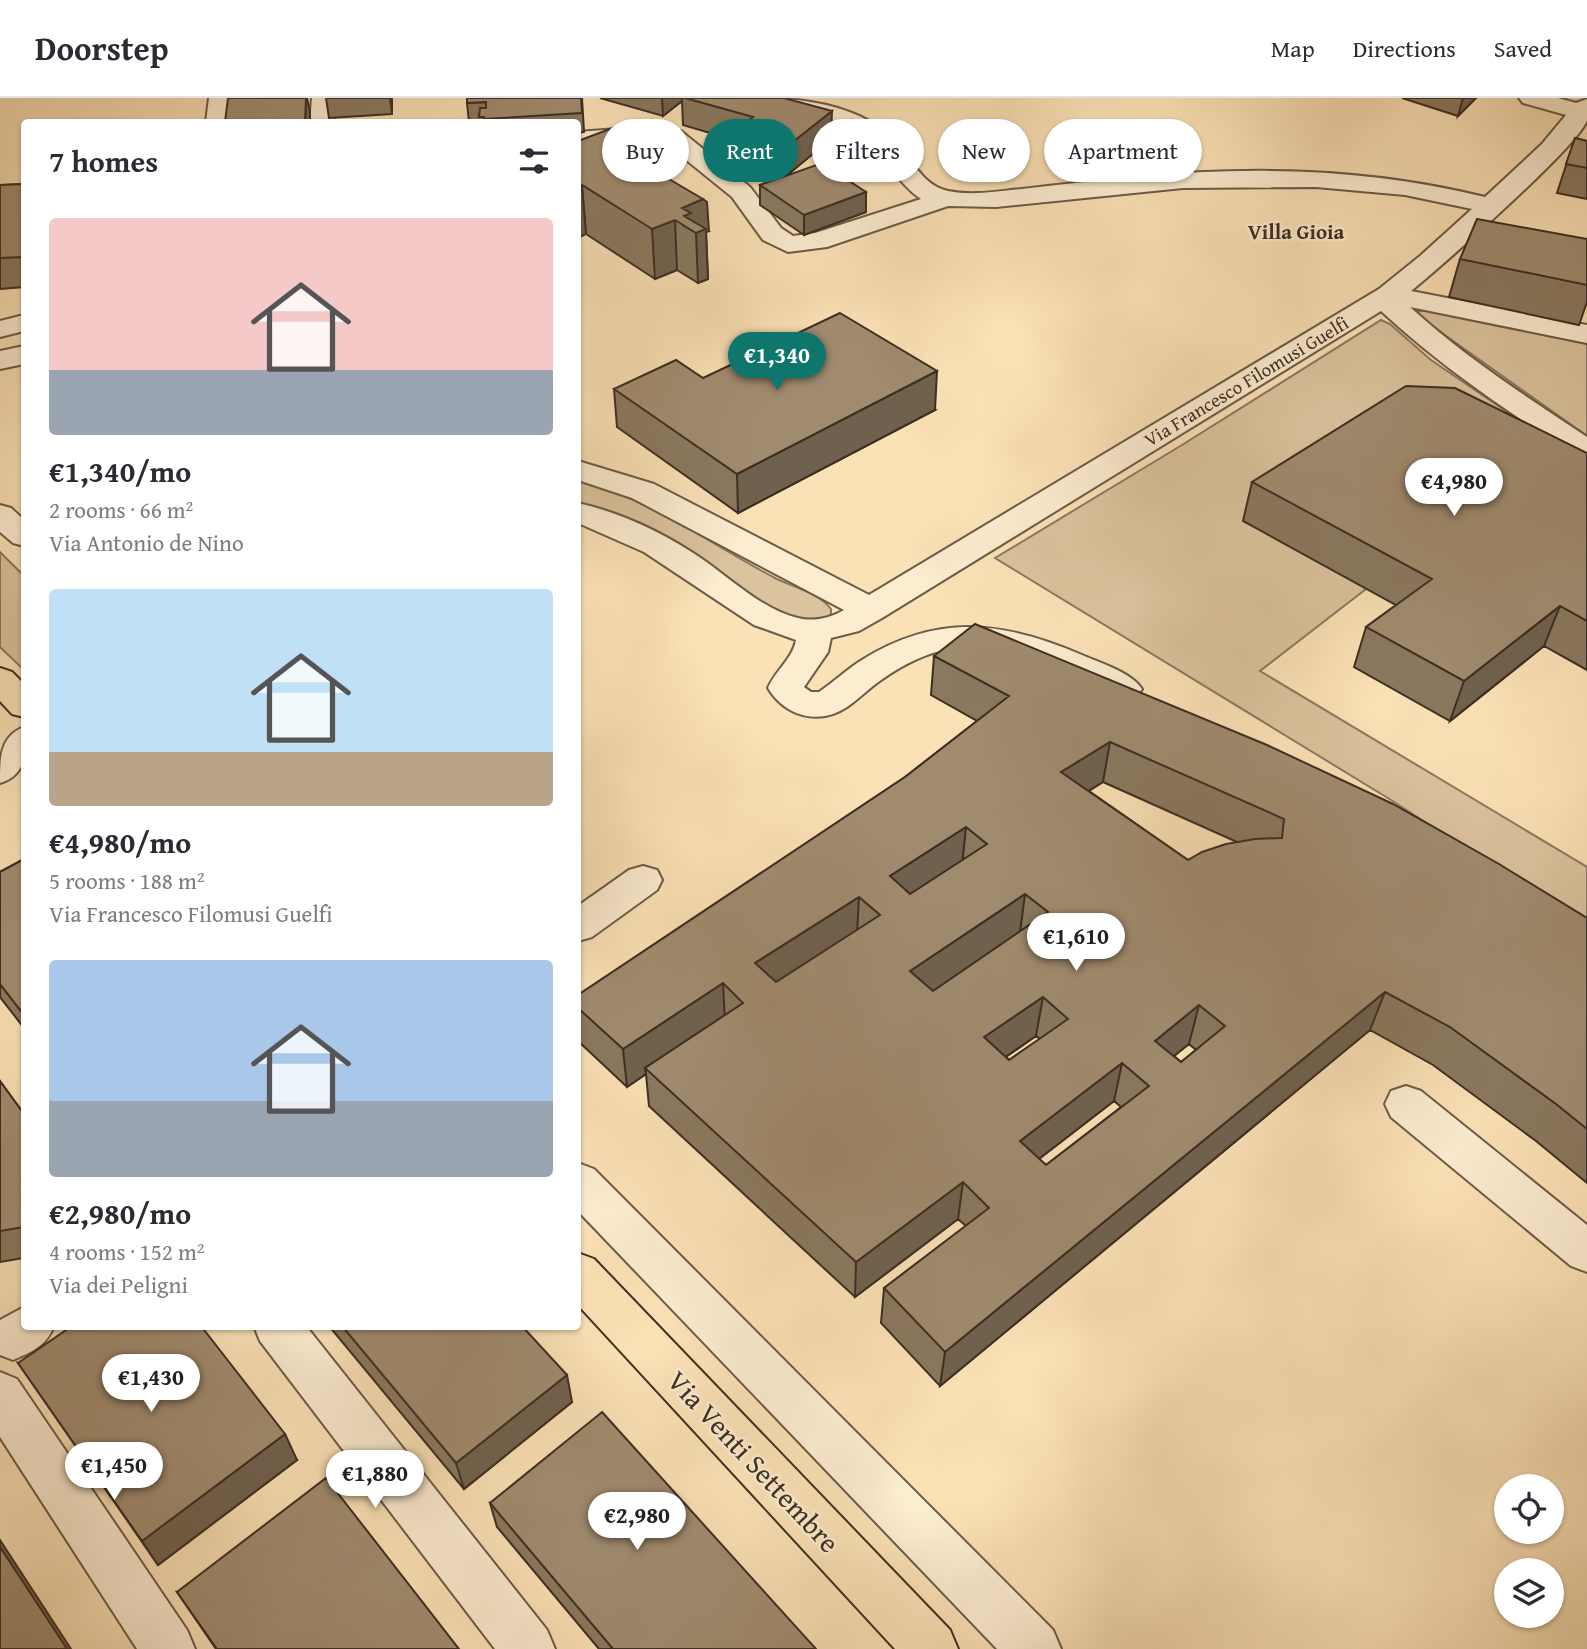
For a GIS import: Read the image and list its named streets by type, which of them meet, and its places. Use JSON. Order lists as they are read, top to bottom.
{
  "streets": {
    "main road": ["Via Venti Settembre"],
    "street": ["Via Francesco Filomusi Guelfi"]
  },
  "districts": ["Villa Gioia"],
  "page": {
    "header": "Doorstep",
    "nav": ["Map", "Directions", "Saved"],
    "chip": [
      "Buy",
      "Rent",
      "Filters",
      "New",
      "Apartment"
    ],
    "heading": "7 homes",
    "list": [
      {
        "name": "€1,340/mo",
        "note": "2 rooms · 66 m² · Via Antonio de Nino"
      },
      {
        "name": "€4,980/mo",
        "note": "5 rooms · 188 m² · Via Francesco Filomusi Guelfi"
      },
      {
        "name": "€2,980/mo",
        "note": "4 rooms · 152 m² · Via dei Peligni"
      }
    ],
    "price": [
      "€1,340",
      "€4,980",
      "€1,610",
      "€1,430",
      "€1,450",
      "€1,880",
      "€2,980"
    ]
  }
}
